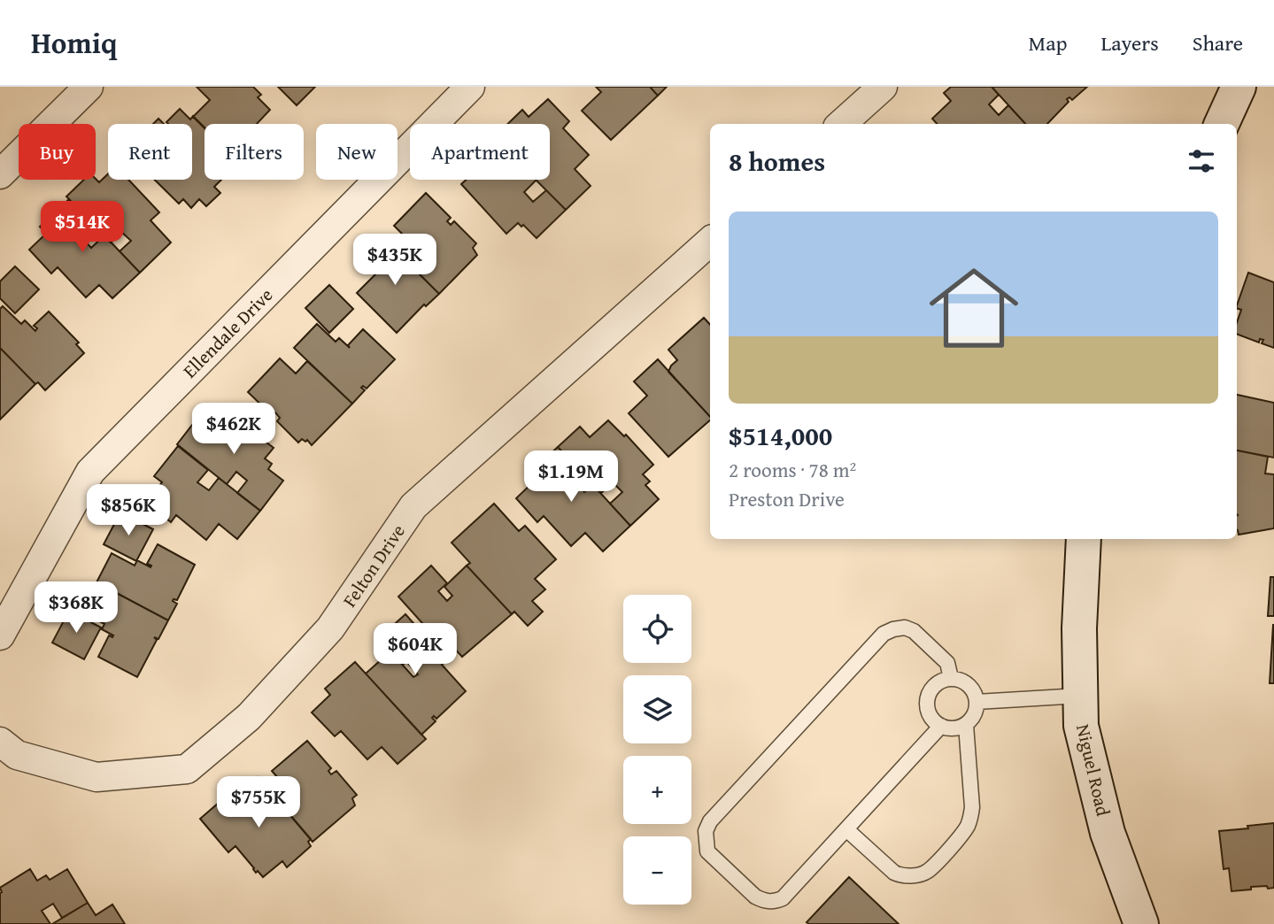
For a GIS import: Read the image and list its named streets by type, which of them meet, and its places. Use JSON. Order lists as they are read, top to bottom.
{
  "streets": {
    "main road": ["Niguel Road"],
    "street": ["Ellendale Drive", "Felton Drive"]
  },
  "page": {
    "header": "Homiq",
    "nav": ["Map", "Layers", "Share"],
    "chip": [
      "Buy",
      "Rent",
      "Filters",
      "New",
      "Apartment"
    ],
    "heading": "8 homes",
    "list": [
      {
        "name": "$514,000",
        "note": "2 rooms · 78 m² · Preston Drive"
      }
    ],
    "price": [
      "$514K",
      "$435K",
      "$462K",
      "$1.19M",
      "$856K",
      "$368K",
      "$604K",
      "$755K"
    ],
    "map_buttons": ["+", "−"]
  }
}
